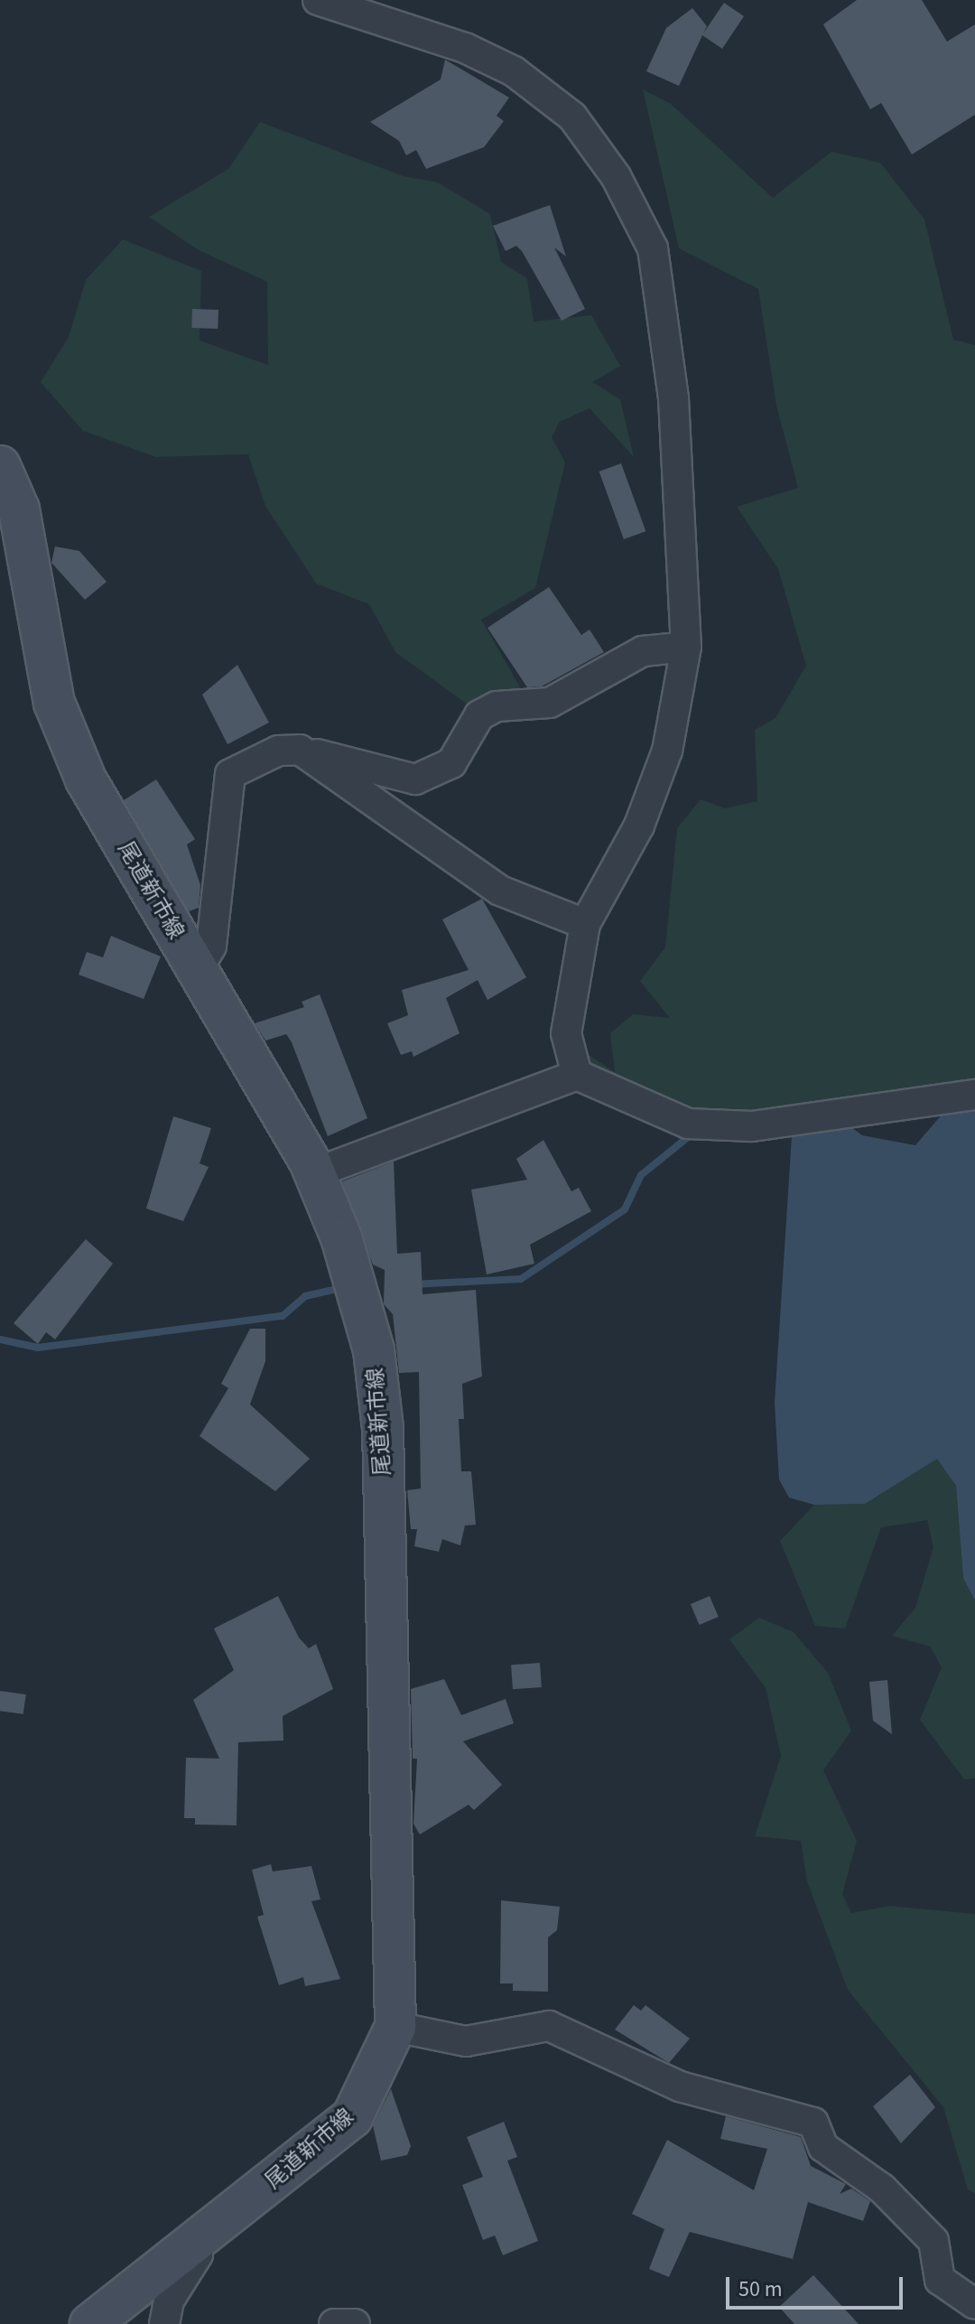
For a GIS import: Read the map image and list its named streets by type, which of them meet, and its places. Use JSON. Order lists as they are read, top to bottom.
{
  "streets": {
    "main road": ["尾道新市線"]
  },
  "scale_bar": "50 m"
}
